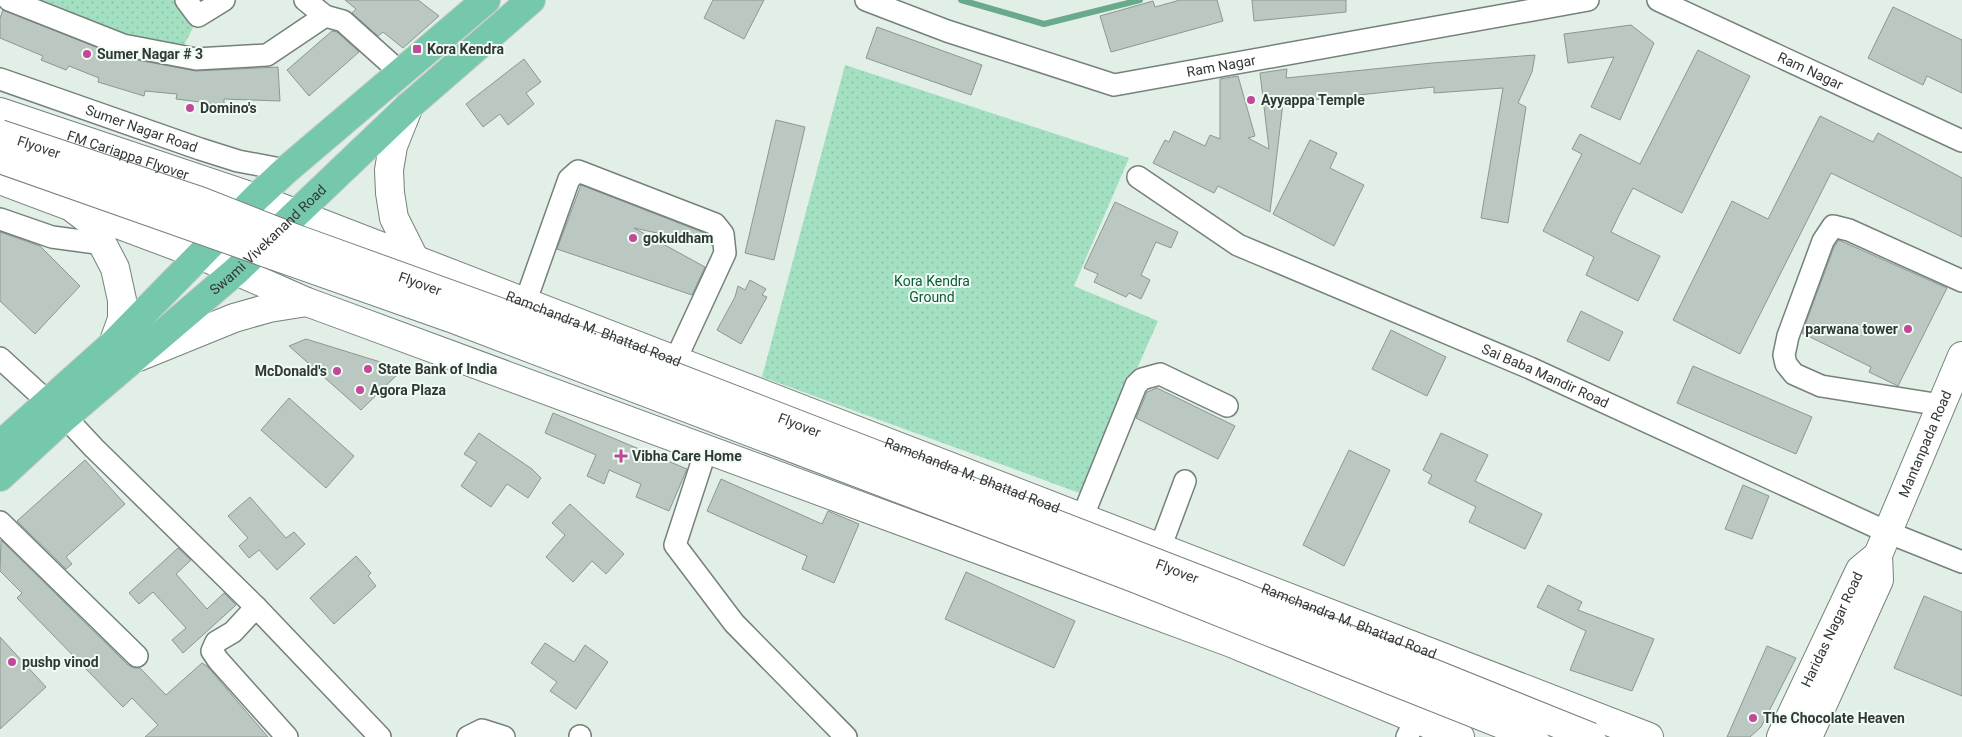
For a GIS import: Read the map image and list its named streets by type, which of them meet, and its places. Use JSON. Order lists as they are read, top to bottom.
{
  "streets": {
    "main road": [
      "Flyover",
      "FM Cariappa Flyover",
      "Swami Vivekanand Road",
      "Ramchandra M. Bhattad Road",
      "Mantanpada Road",
      "Haridas Nagar Road"
    ],
    "street": ["Ram Nagar", "Sumer Nagar Road", "Sai Baba Mandir Road"]
  },
  "crossings": [
    ["Sumer Nagar Road", "Swami Vivekanand Road"],
    ["FM Cariappa Flyover", "Swami Vivekanand Road"],
    ["FM Cariappa Flyover", "Ramchandra M. Bhattad Road"],
    ["Swami Vivekanand Road", "Ramchandra M. Bhattad Road"],
    ["Sai Baba Mandir Road", "Mantanpada Road"],
    ["Sai Baba Mandir Road", "Haridas Nagar Road"],
    ["Mantanpada Road", "Haridas Nagar Road"]
  ],
  "parks": ["Kora Kendra Ground"],
  "places": {
    "transit": ["Kora Kendra"],
    "other": [
      "Sumer Nagar # 3",
      "Ayyappa Temple",
      "Domino's",
      "gokuldham",
      "parwana tower",
      "State Bank of India",
      "McDonald's",
      "Agora Plaza",
      "pushp vinod",
      "The Chocolate Heaven"
    ],
    "health": ["Vibha Care Home"]
  }
}
